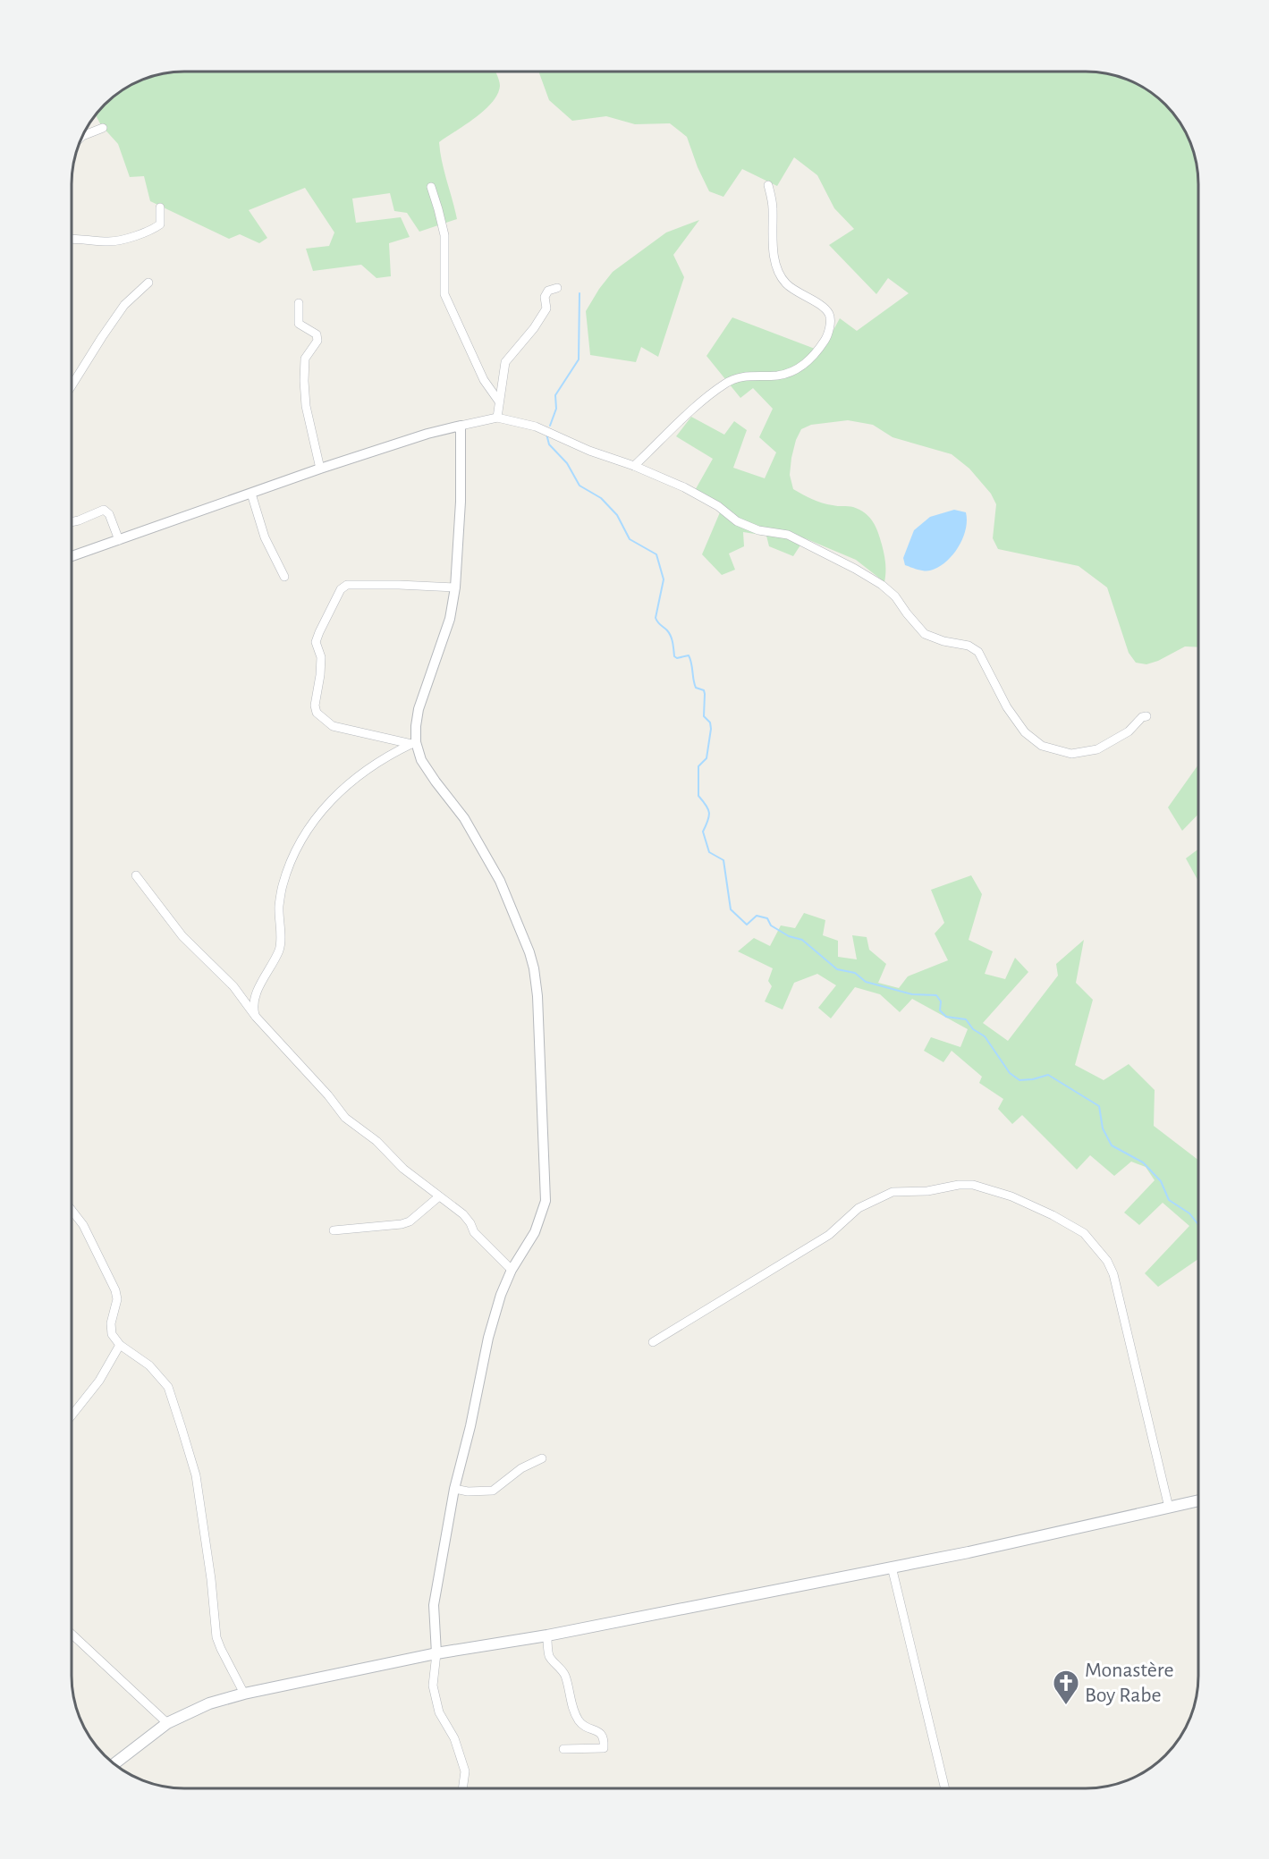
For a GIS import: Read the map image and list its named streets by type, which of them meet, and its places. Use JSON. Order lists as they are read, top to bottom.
{
  "places": {
    "church": ["Monastère Boy Rabe"]
  }
}
